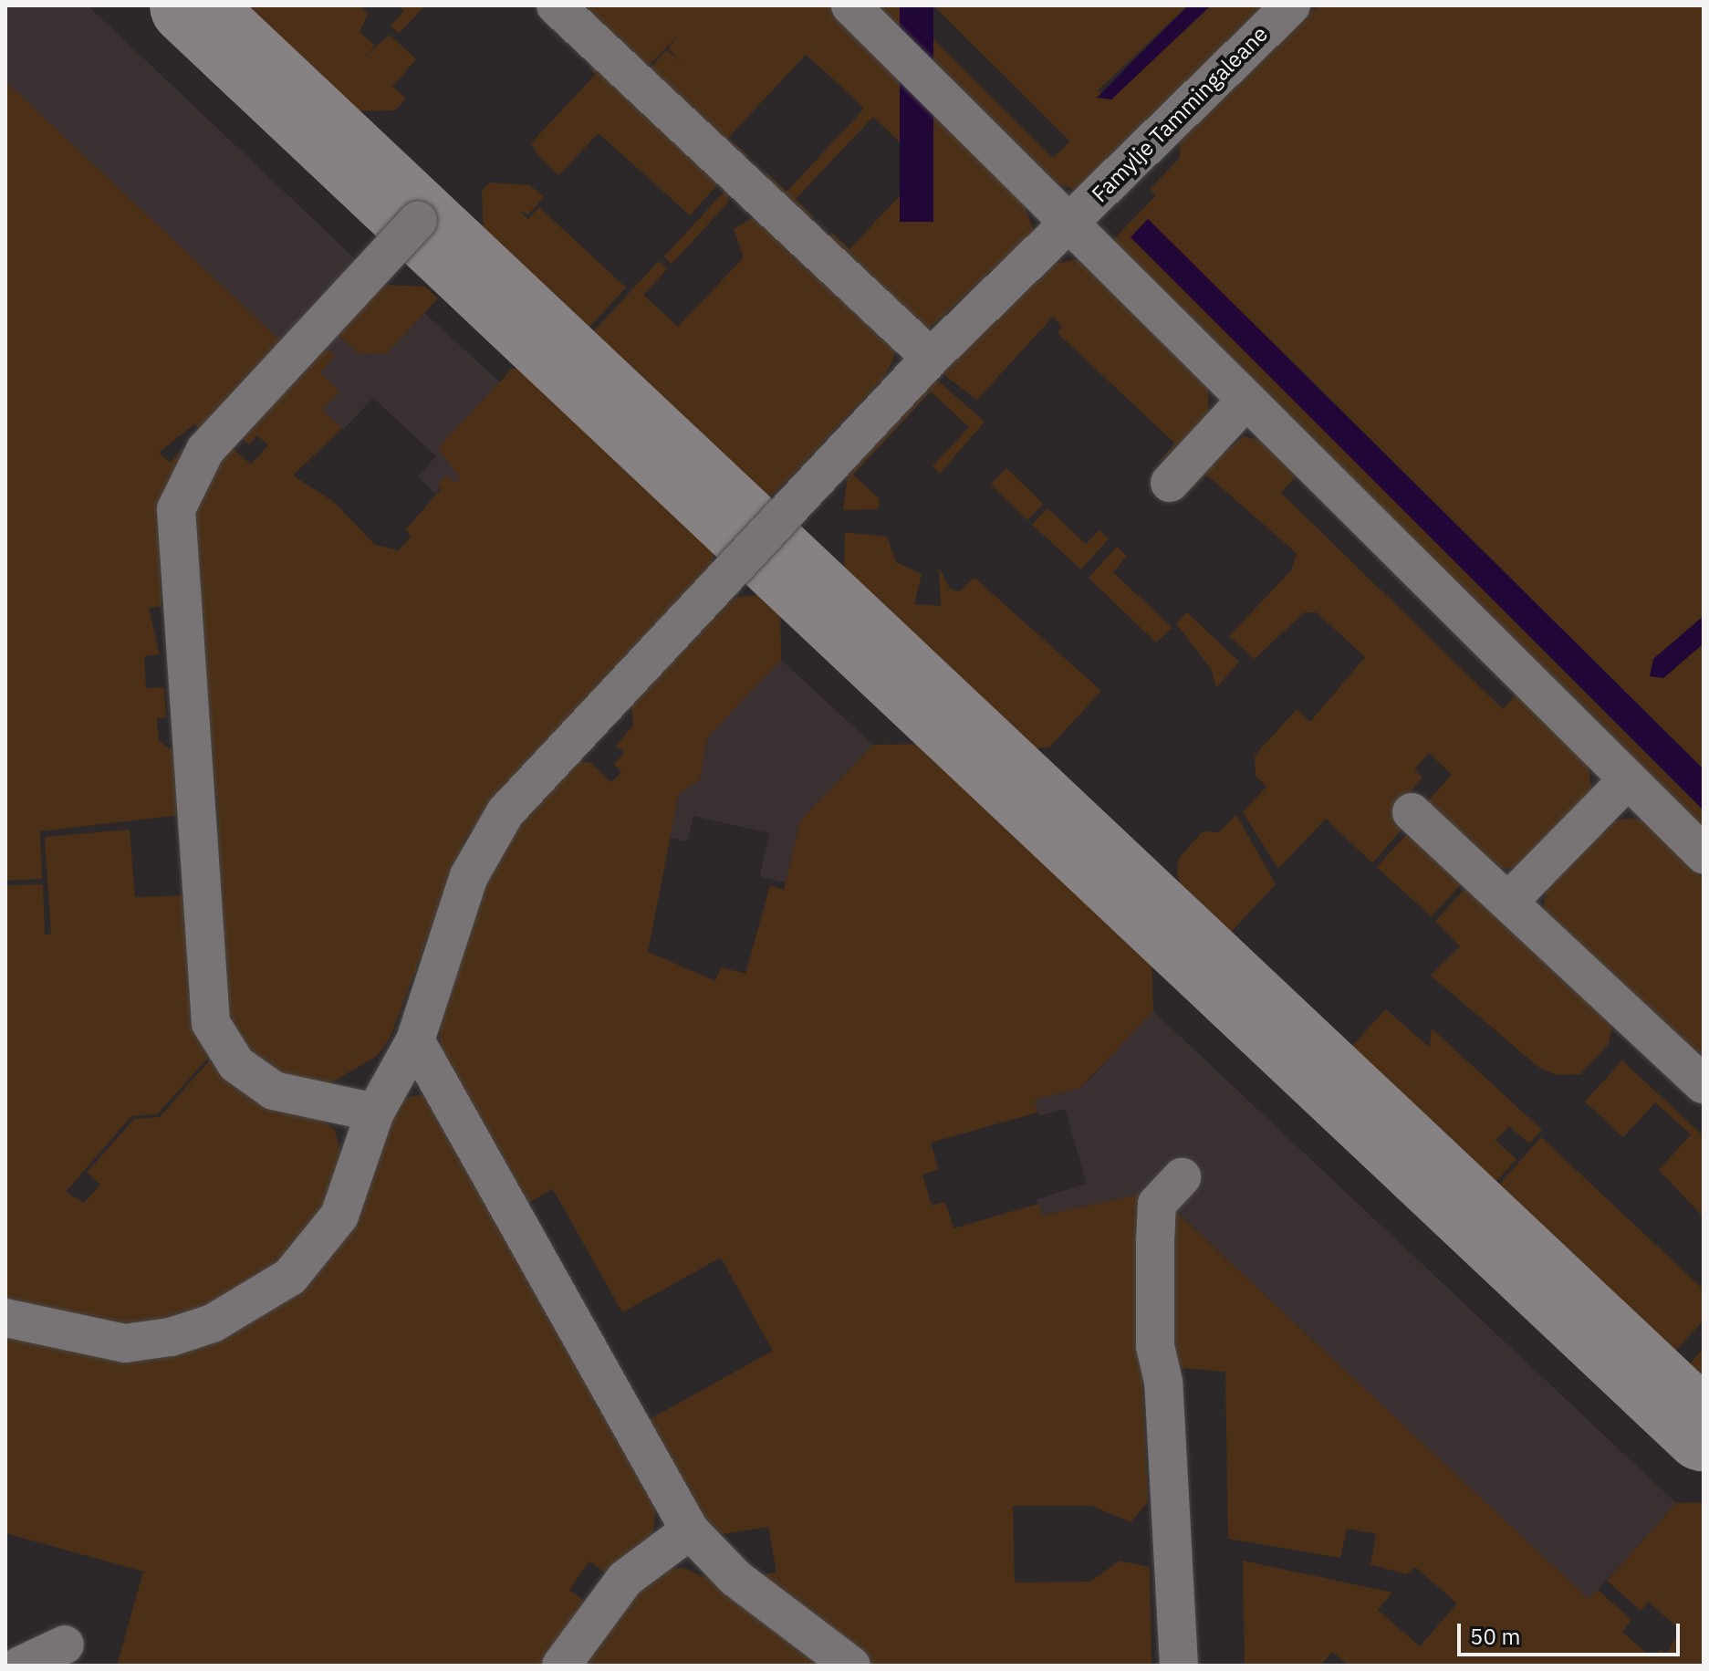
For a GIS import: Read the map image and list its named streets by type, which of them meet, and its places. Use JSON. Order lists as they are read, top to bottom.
{
  "streets": {
    "street": ["Famylje Tammingaleane"]
  },
  "scale_bar": "50 m"
}
